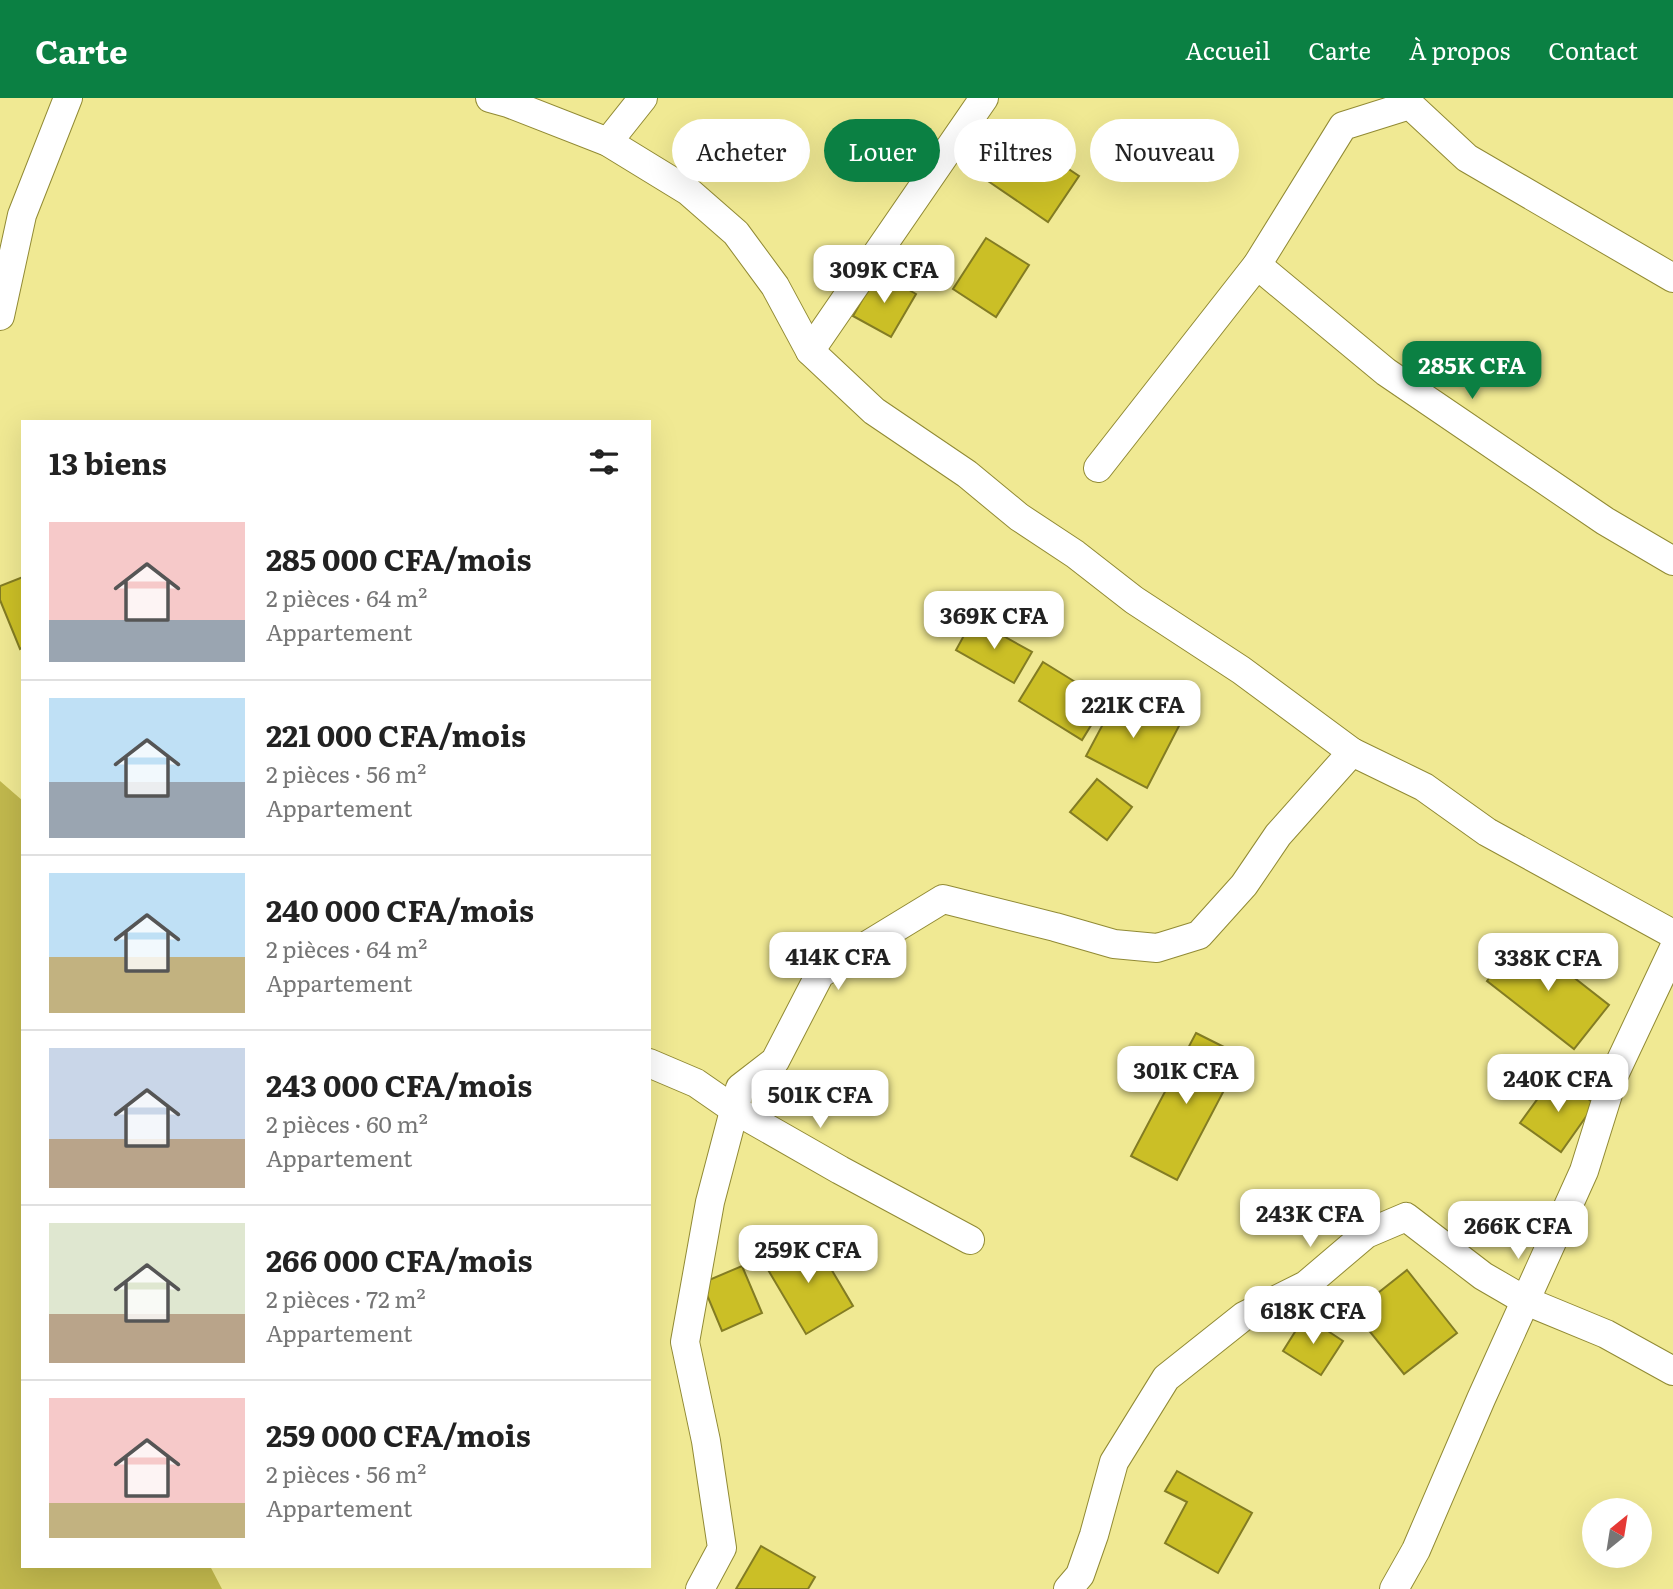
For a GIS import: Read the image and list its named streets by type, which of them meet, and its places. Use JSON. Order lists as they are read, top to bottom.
{
  "north": "top right",
  "page": {
    "header": "Carte",
    "nav": [
      "Accueil",
      "Carte",
      "À propos",
      "Contact"
    ],
    "chip": [
      "Acheter",
      "Louer",
      "Filtres",
      "Nouveau"
    ],
    "price": [
      "309K CFA",
      "285K CFA",
      "369K CFA",
      "221K CFA",
      "414K CFA",
      "338K CFA",
      "301K CFA",
      "240K CFA",
      "501K CFA",
      "243K CFA",
      "266K CFA",
      "259K CFA",
      "618K CFA"
    ],
    "heading": "13 biens",
    "list": [
      {
        "name": "285 000 CFA/mois",
        "note": "2 pièces · 64 m² · Appartement"
      },
      {
        "name": "221 000 CFA/mois",
        "note": "2 pièces · 56 m² · Appartement"
      },
      {
        "name": "240 000 CFA/mois",
        "note": "2 pièces · 64 m² · Appartement"
      },
      {
        "name": "243 000 CFA/mois",
        "note": "2 pièces · 60 m² · Appartement"
      },
      {
        "name": "266 000 CFA/mois",
        "note": "2 pièces · 72 m² · Appartement"
      },
      {
        "name": "259 000 CFA/mois",
        "note": "2 pièces · 56 m² · Appartement"
      }
    ]
  }
}
